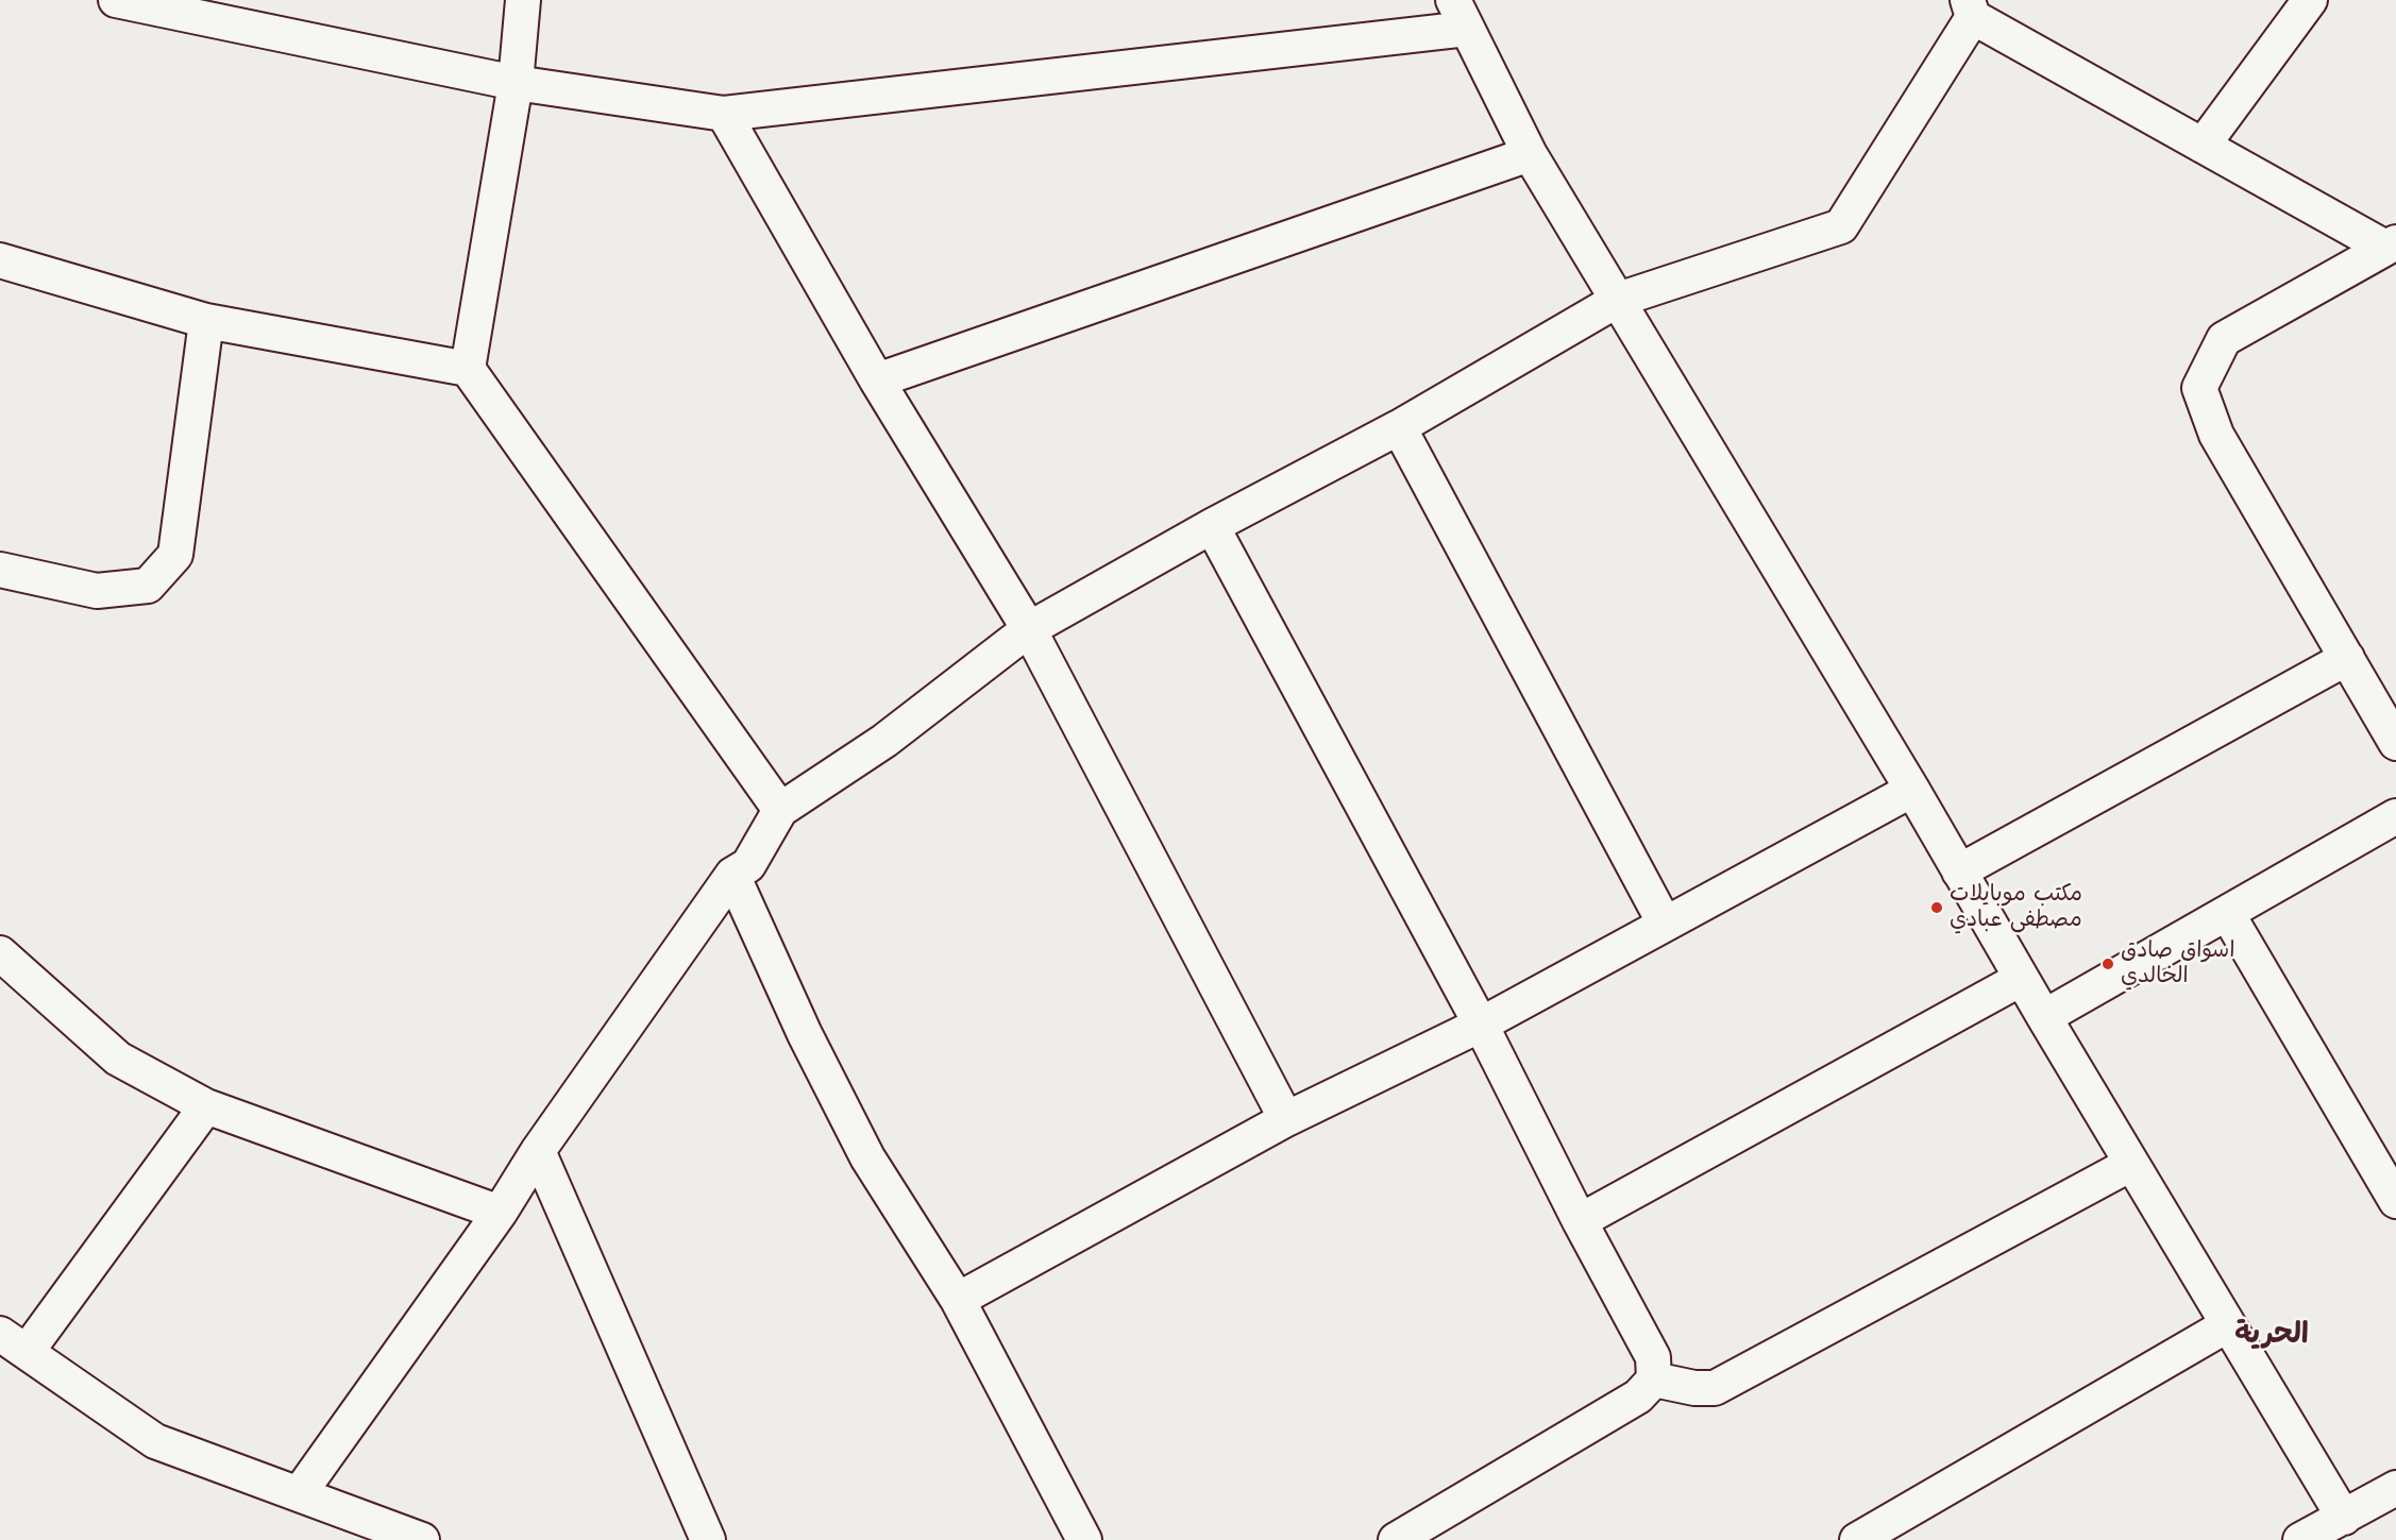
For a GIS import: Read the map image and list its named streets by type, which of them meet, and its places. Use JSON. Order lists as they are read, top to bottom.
{
  "districts": ["الحرية"],
  "places": ["مكتب موبايلات مصطفى عبادي", "اسواق صادق الخالدي"]
}
